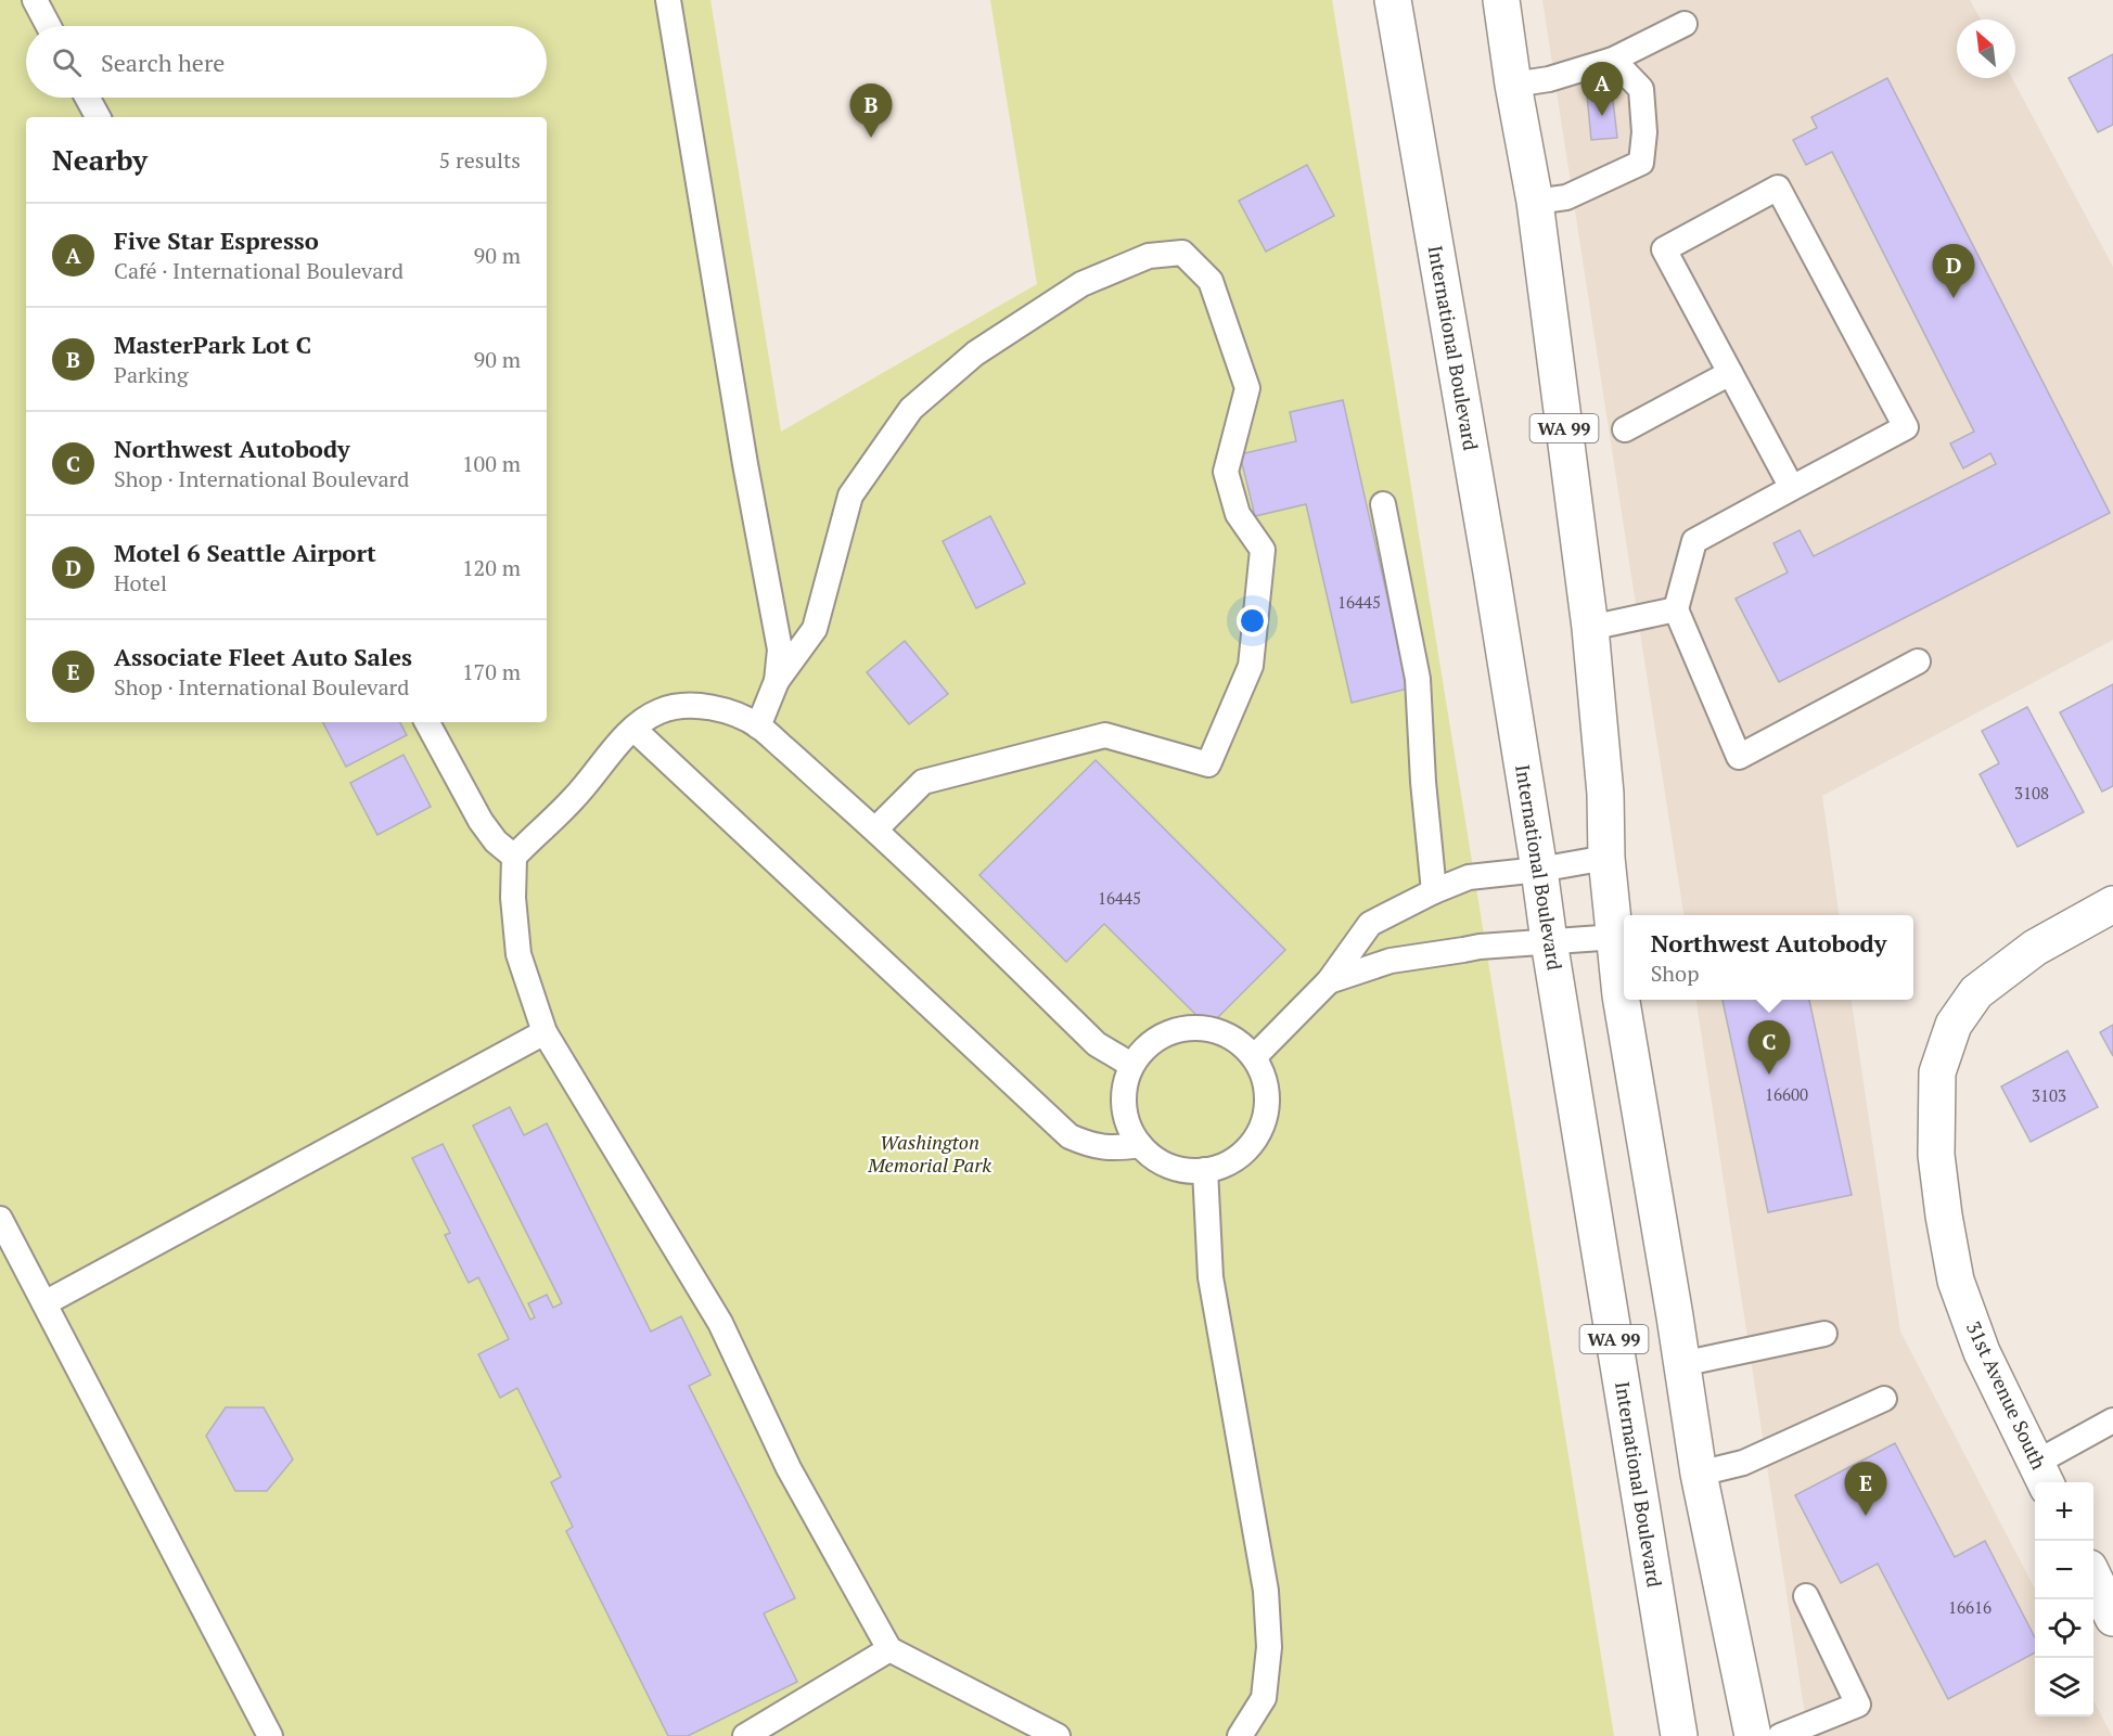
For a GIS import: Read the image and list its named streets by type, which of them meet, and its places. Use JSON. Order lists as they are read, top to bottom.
{
  "streets": {
    "main road": ["International Boulevard", "WA 99", "31st Avenue South"]
  },
  "parks": ["Washington Memorial Park"],
  "house_numbers": [
    "16445",
    "3108",
    "16445",
    "16600",
    "3103",
    "16616"
  ],
  "north": "top left",
  "page": {
    "search": "Search here",
    "pins": [
      "A",
      "B",
      "D",
      "C",
      "E"
    ],
    "heading": ["Nearby", "5 results"],
    "list": [
      {
        "mark": "A",
        "name": "Five Star Espresso",
        "note": "Café · International Boulevard",
        "value": "90 m"
      },
      {
        "mark": "B",
        "name": "MasterPark Lot C",
        "note": "Parking",
        "value": "90 m"
      },
      {
        "mark": "C",
        "name": "Northwest Autobody",
        "note": "Shop · International Boulevard",
        "value": "100 m"
      },
      {
        "mark": "D",
        "name": "Motel 6 Seattle Airport",
        "note": "Hotel",
        "value": "120 m"
      },
      {
        "mark": "E",
        "name": "Associate Fleet Auto Sales",
        "note": "Shop · International Boulevard",
        "value": "170 m"
      }
    ],
    "popup": ["Northwest Autobody", "Shop"],
    "map_buttons": ["+", "−"]
  }
}
